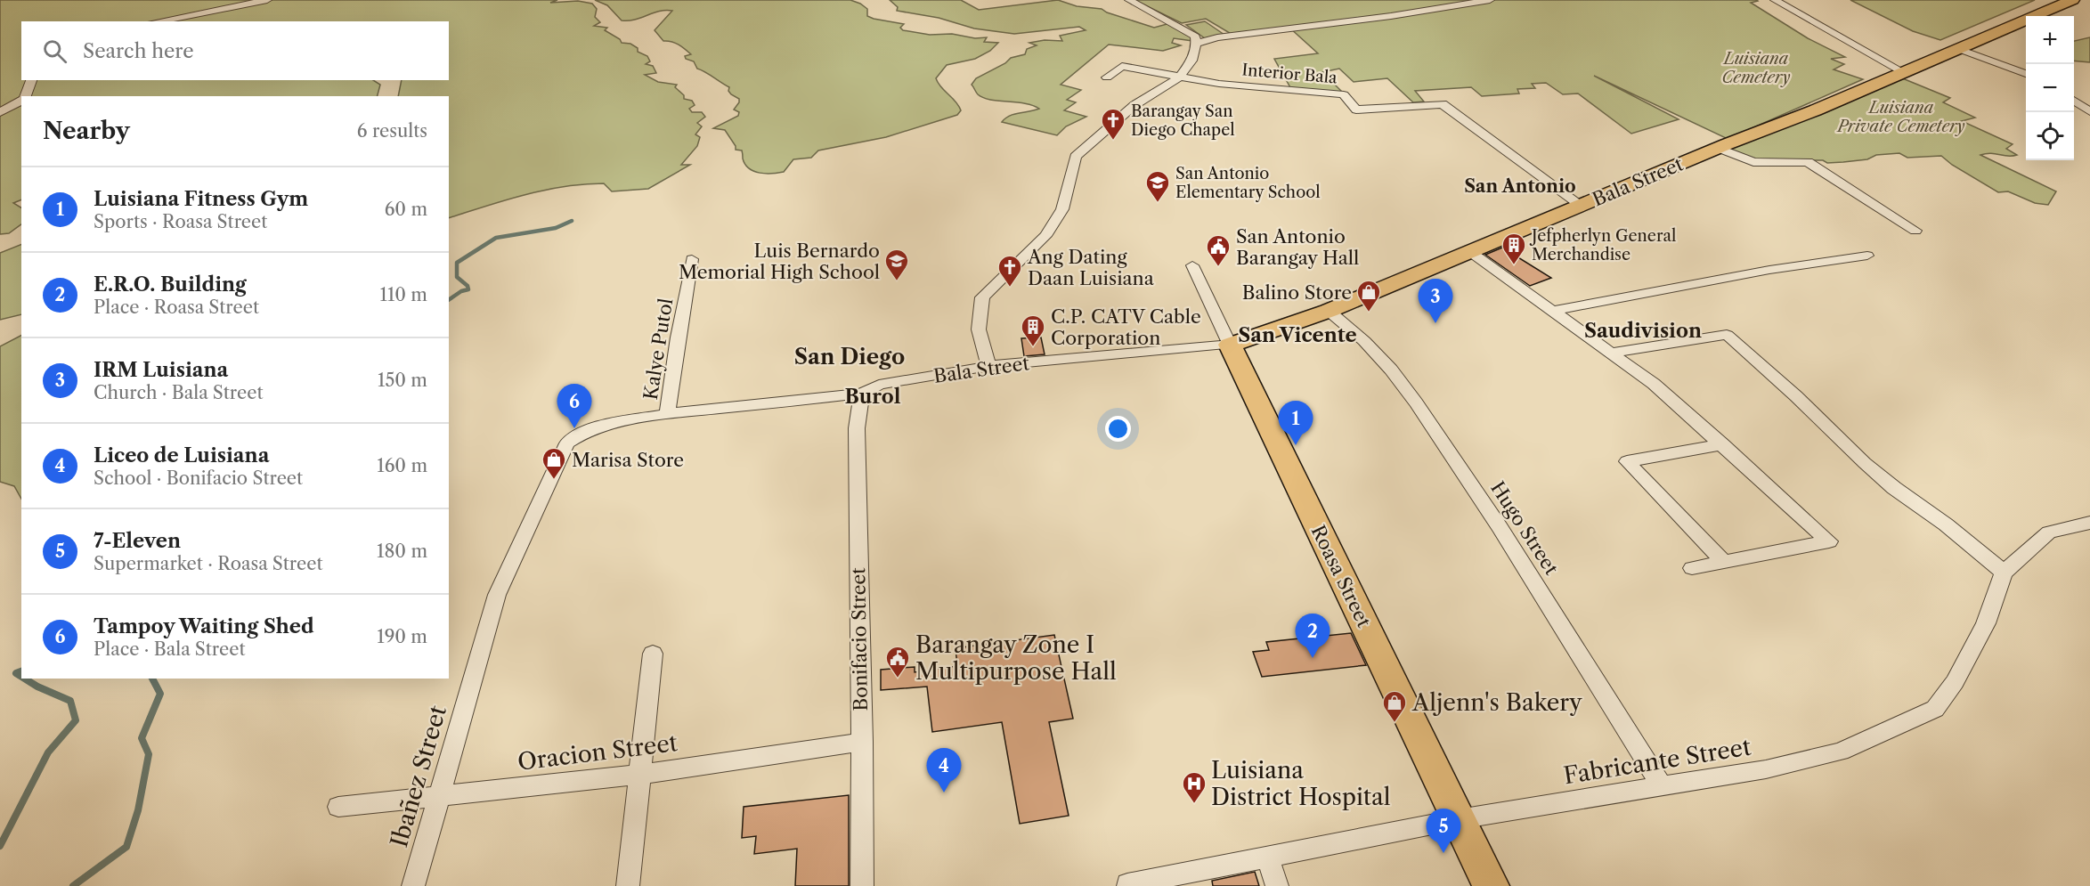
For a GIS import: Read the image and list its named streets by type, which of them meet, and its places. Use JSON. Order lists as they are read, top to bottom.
{
  "streets": {
    "main road": ["Bala Street", "Roasa Street"],
    "street": [
      "Interior Bala",
      "Kalye Putol",
      "Hugo Street",
      "Bonifacio Street",
      "Oracion Street",
      "Fabricante Street",
      "Ibañez Street"
    ]
  },
  "crossings": [
    ["Interior Bala", "Bala Street"],
    ["Bala Street", "Kalye Putol"],
    ["Bala Street", "Hugo Street"],
    ["Bala Street", "Roasa Street"],
    ["Bala Street", "Bonifacio Street"],
    ["Bala Street", "Ibañez Street"],
    ["Hugo Street", "Fabricante Street"],
    ["Roasa Street", "Fabricante Street"],
    ["Bonifacio Street", "Oracion Street"],
    ["Oracion Street", "Ibañez Street"]
  ],
  "districts": [
    "San Antonio",
    "Saudivision",
    "San Vicente",
    "San Diego",
    "Burol"
  ],
  "parks": ["Luisiana Cemetery", "Luisiana Private Cemetery"],
  "places": {
    "church": ["Barangay San Diego Chapel", "Ang Dating Daan Luisiana"],
    "school or university": ["San Antonio Elementary School", "Luis Bernardo Memorial High School"],
    "building": ["Jefpherlyn General Merchandise", "C.P. CATV Cable Corporation"],
    "public building": ["San Antonio Barangay Hall", "Barangay Zone I Multipurpose Hall"],
    "shop": ["Balino Store", "Marisa Store", "Aljenn's Bakery"],
    "hospital": ["Luisiana District Hospital"]
  },
  "page": {
    "map_buttons": ["+", "−"],
    "search": "Search here",
    "heading": ["Nearby", "6 results"],
    "list": [
      {
        "mark": "1",
        "name": "Luisiana Fitness Gym",
        "note": "Sports · Roasa Street",
        "value": "60 m"
      },
      {
        "mark": "2",
        "name": "E.R.O. Building",
        "note": "Place · Roasa Street",
        "value": "110 m"
      },
      {
        "mark": "3",
        "name": "IRM Luisiana",
        "note": "Church · Bala Street",
        "value": "150 m"
      },
      {
        "mark": "4",
        "name": "Liceo de Luisiana",
        "note": "School · Bonifacio Street",
        "value": "160 m"
      },
      {
        "mark": "5",
        "name": "7-Eleven",
        "note": "Supermarket · Roasa Street",
        "value": "180 m"
      },
      {
        "mark": "6",
        "name": "Tampoy Waiting Shed",
        "note": "Place · Bala Street",
        "value": "190 m"
      }
    ],
    "pins": [
      "3",
      "6",
      "1",
      "2",
      "4",
      "5"
    ]
  }
}
